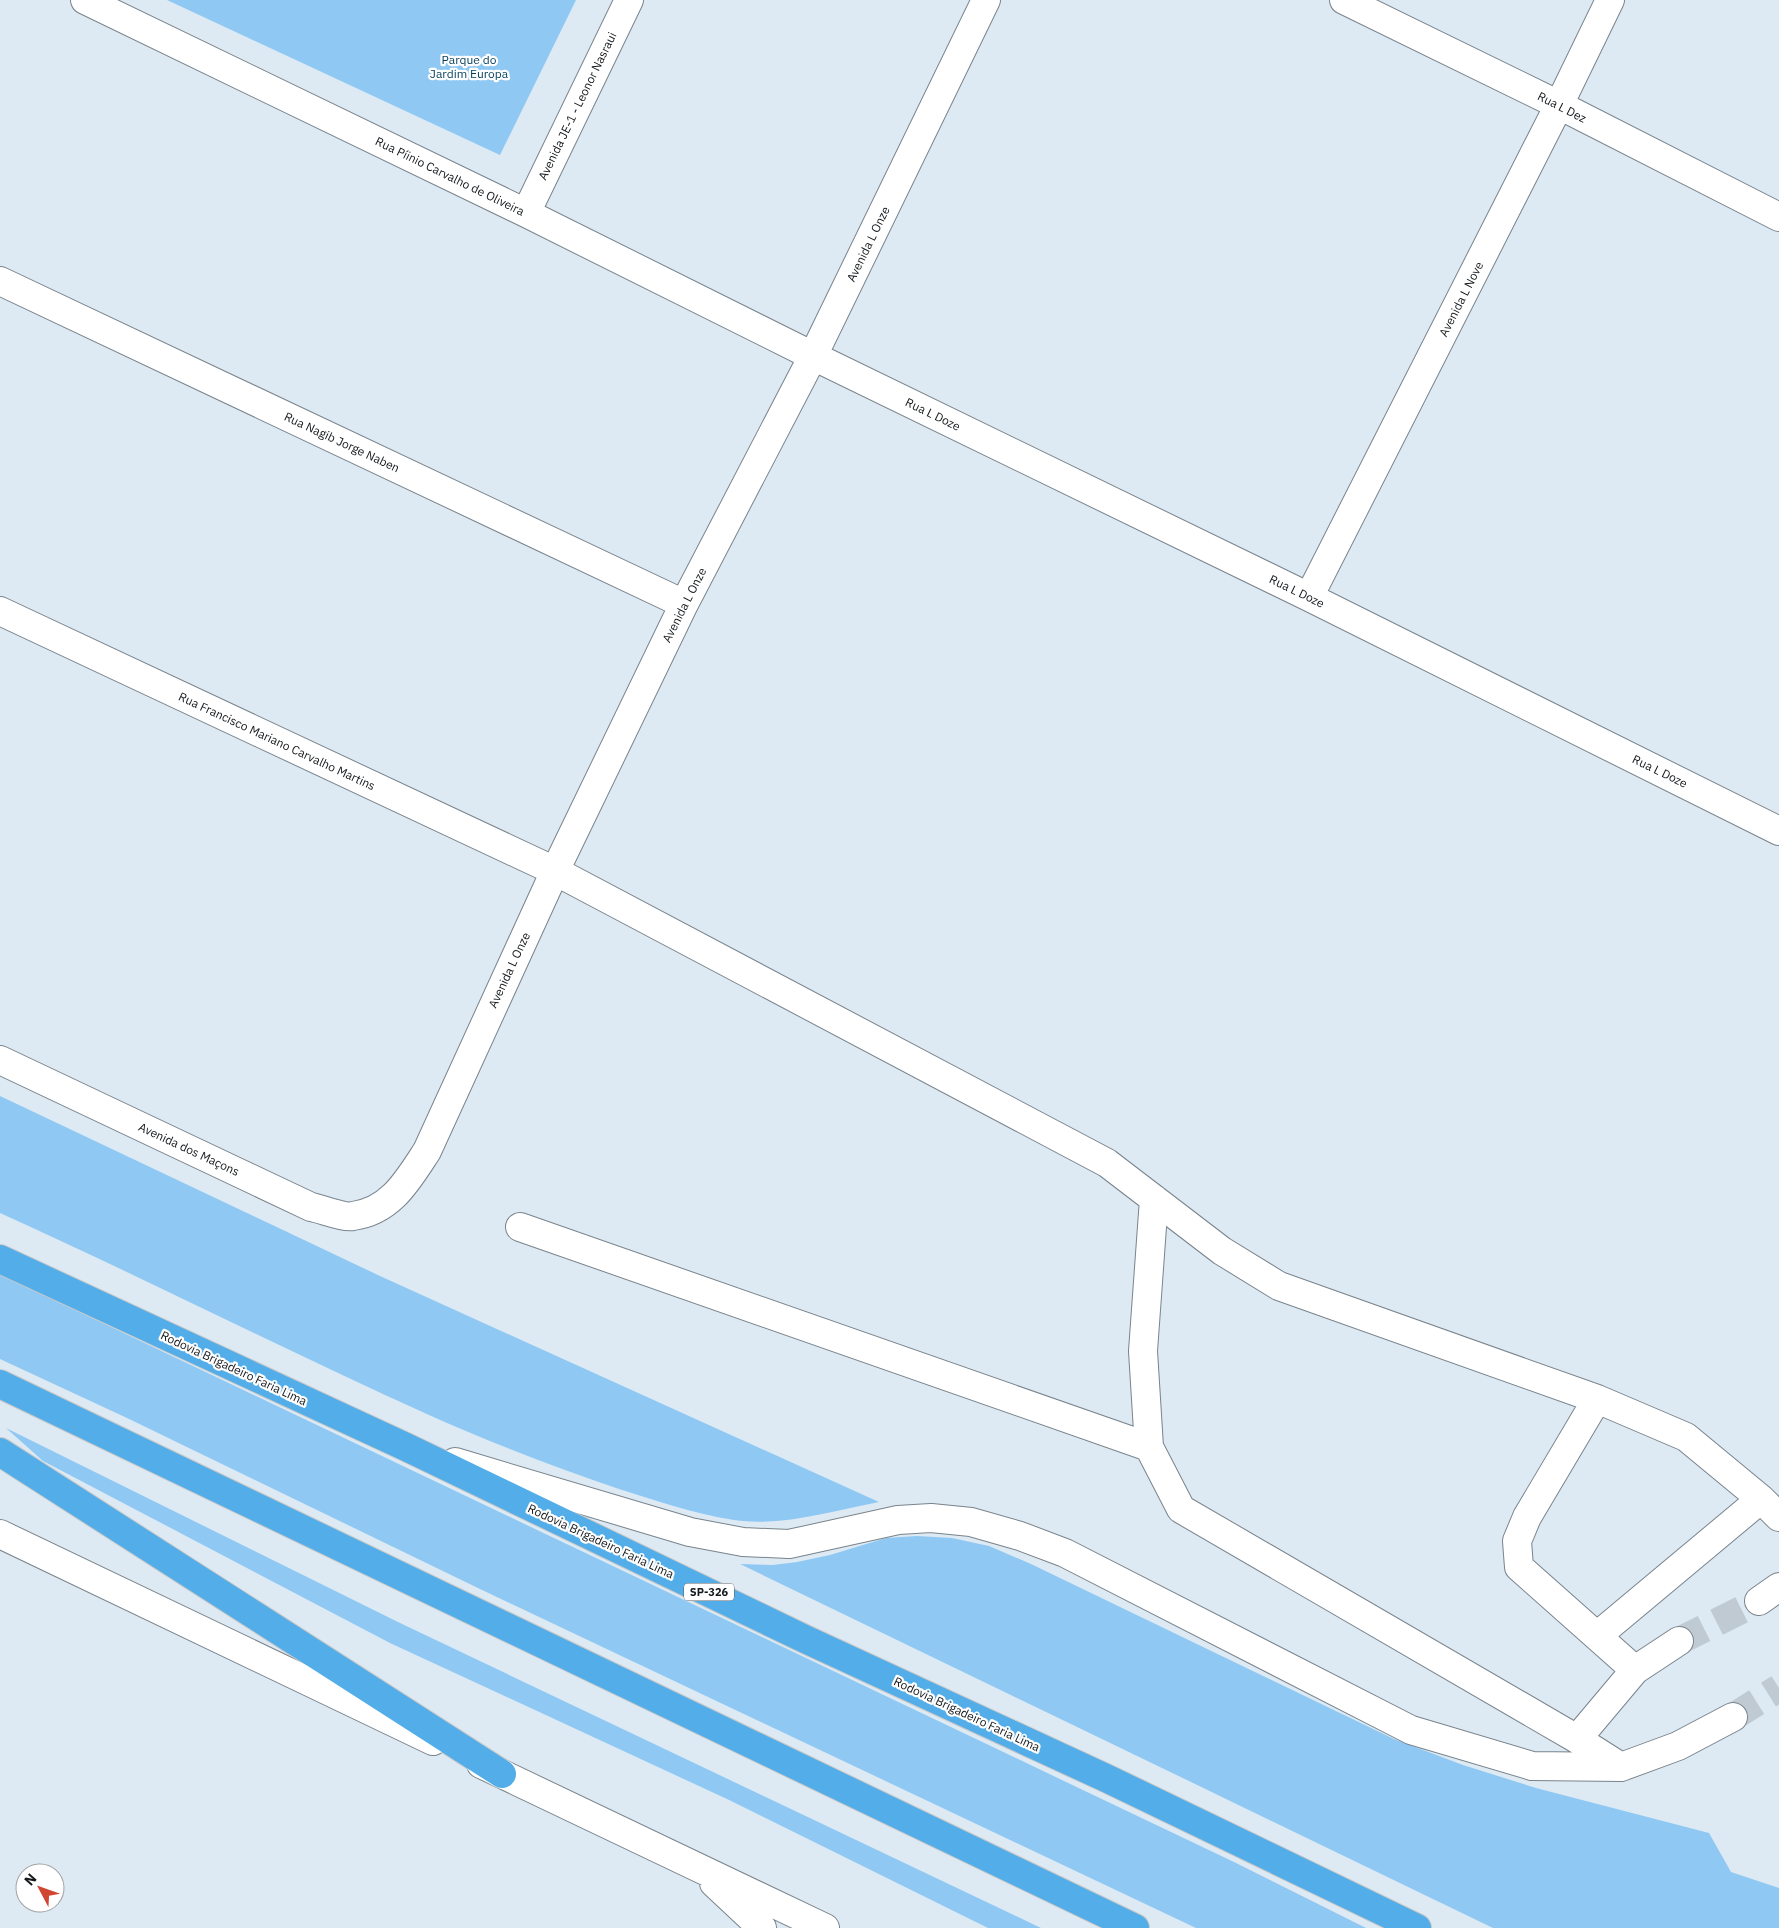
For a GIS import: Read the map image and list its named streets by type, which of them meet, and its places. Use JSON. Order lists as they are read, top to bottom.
{
  "streets": {
    "highway": ["Rodovia Brigadeiro Faria Lima", "SP-326"],
    "street": [
      "Avenida JE-1 - Leonor Nasraui",
      "Rua L Dez",
      "Rua Píinio Carvalho de Oliveira",
      "Avenida L Onze",
      "Avenida L Nove",
      "Rua L Doze",
      "Rua Nagib Jorge Naben",
      "Rua Francisco Mariano Carvalho Martins",
      "Avenida dos Maçons"
    ]
  },
  "crossings": [
    ["Avenida JE-1 - Leonor Nasraui", "Rua Píinio Carvalho de Oliveira"],
    ["Rua L Dez", "Avenida L Nove"],
    ["Rua Píinio Carvalho de Oliveira", "Avenida L Onze"],
    ["Rua Píinio Carvalho de Oliveira", "Rua L Doze"],
    ["Avenida L Onze", "Rua L Doze"],
    ["Avenida L Onze", "Rua Nagib Jorge Naben"],
    ["Avenida L Onze", "Rua Francisco Mariano Carvalho Martins"],
    ["Avenida L Onze", "Avenida dos Maçons"],
    ["Avenida L Nove", "Rua L Doze"]
  ],
  "parks": ["Parque do Jardim Europa"],
  "north": "top left"
}
